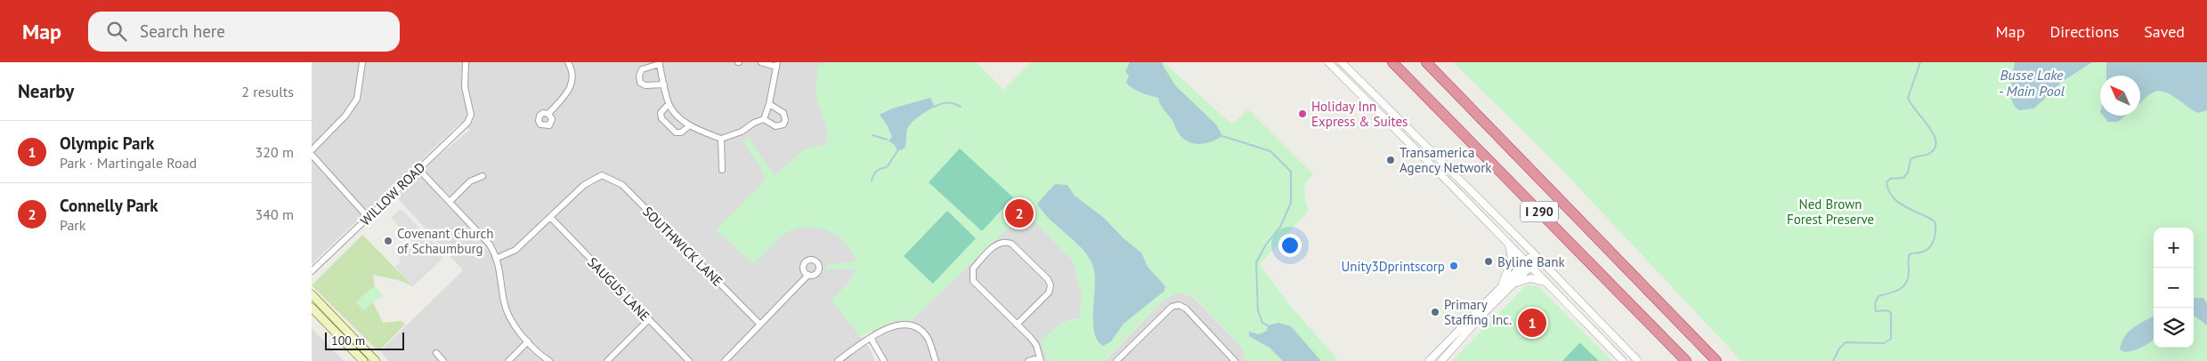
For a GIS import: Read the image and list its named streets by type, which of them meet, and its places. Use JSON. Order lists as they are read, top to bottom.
{
  "streets": {
    "highway": ["I 290"],
    "street": ["WILLOW ROAD", "SOUTHWICK LANE", "SAUGUS LANE"]
  },
  "crossings": [
    ["SOUTHWICK LANE", "SAUGUS LANE"]
  ],
  "water": ["Busse Lake - Main Pool"],
  "parks": ["Ned Brown Forest Preserve"],
  "places": [
    "Holiday Inn Express & Suites",
    "Transamerica Agency Network",
    "Covenant Church of Schaumburg",
    "Byline Bank",
    "Unity3Dprintscorp",
    "Primary Staffing Inc."
  ],
  "scale_bar": "100 m",
  "north": "top left",
  "page": {
    "header": "Map",
    "search": "Search here",
    "nav": ["Map", "Directions", "Saved"],
    "heading": ["Nearby", "2 results"],
    "list": [
      {
        "mark": "1",
        "name": "Olympic Park",
        "note": "Park · Martingale Road",
        "value": "320 m"
      },
      {
        "mark": "2",
        "name": "Connelly Park",
        "note": "Park",
        "value": "340 m"
      }
    ],
    "pins": ["2", "1"],
    "map_buttons": ["+", "−"],
    "scale": "100 m"
  }
}
